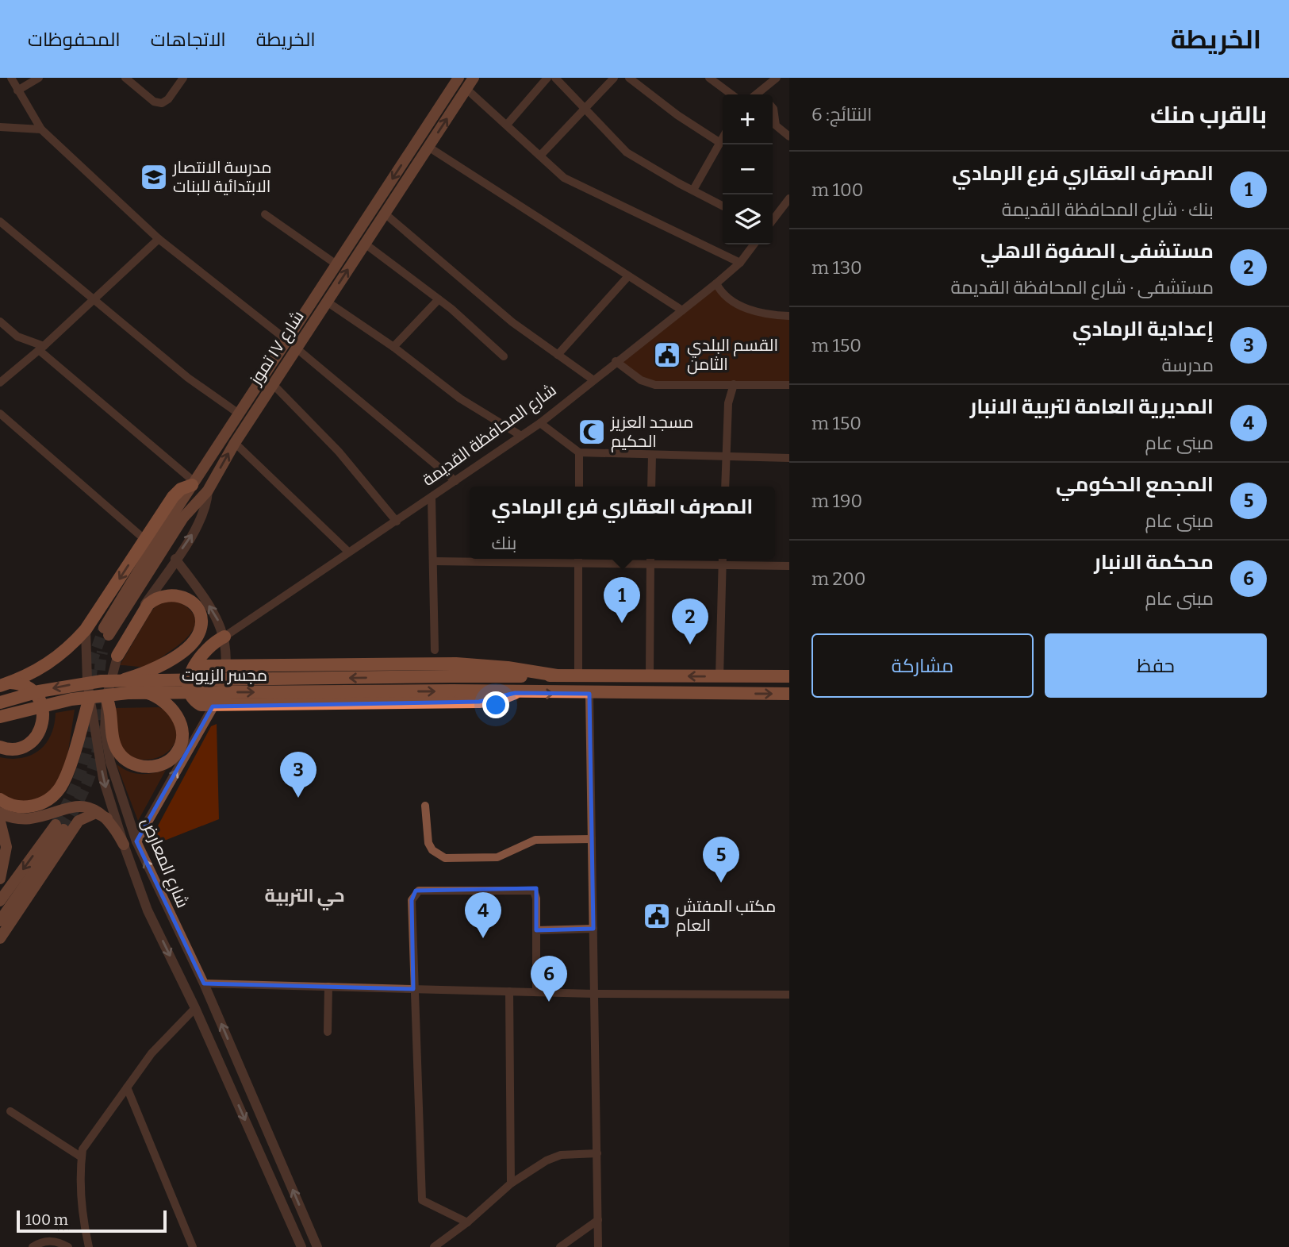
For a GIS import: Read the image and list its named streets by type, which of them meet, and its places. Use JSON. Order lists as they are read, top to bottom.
{
  "streets": {
    "main road": ["شارع ١٧ تموز", "مجسر الزيوت"],
    "street": ["شارع المحافظة القديمة", "شارع المعارض"]
  },
  "crossings": [
    ["شارع ١٧ تموز", "شارع المعارض"]
  ],
  "districts": ["حي التربية"],
  "places": {
    "school or university": ["مدرسة الانتصار الابتدائية للبنات"],
    "public building": ["القسم البلدي الثامن", "مكتب المفتش العام"],
    "mosque": ["مسجد العزيز الحكيم"]
  },
  "scale_bar": "100 m",
  "page": {
    "header": "الخريطة",
    "nav": ["الخريطة", "الاتجاهات", "المحفوظات"],
    "heading": ["بالقرب منك", "النتائج: 6"],
    "map_buttons": ["+", "−"],
    "list": [
      {
        "mark": "1",
        "name": "المصرف العقاري فرع الرمادي",
        "note": "بنك · شارع المحافظة القديمة",
        "value": "100 m"
      },
      {
        "mark": "2",
        "name": "مستشفى الصفوة الاهلي",
        "note": "مستشفى · شارع المحافظة القديمة",
        "value": "130 m"
      },
      {
        "mark": "3",
        "name": "إعدادية الرمادي",
        "note": "مدرسة",
        "value": "150 m"
      },
      {
        "mark": "4",
        "name": "المديرية العامة لتربية الانبار",
        "note": "مبنى عام",
        "value": "150 m"
      },
      {
        "mark": "5",
        "name": "المجمع الحكومي",
        "note": "مبنى عام",
        "value": "190 m"
      },
      {
        "mark": "6",
        "name": "محكمة الانبار",
        "note": "مبنى عام",
        "value": "200 m"
      }
    ],
    "popup": ["المصرف العقاري فرع الرمادي", "بنك"],
    "pins": [
      "1",
      "2",
      "3",
      "5",
      "4",
      "6"
    ],
    "buttons": ["حفظ", "مشاركة"],
    "scale": "100 m"
  }
}
